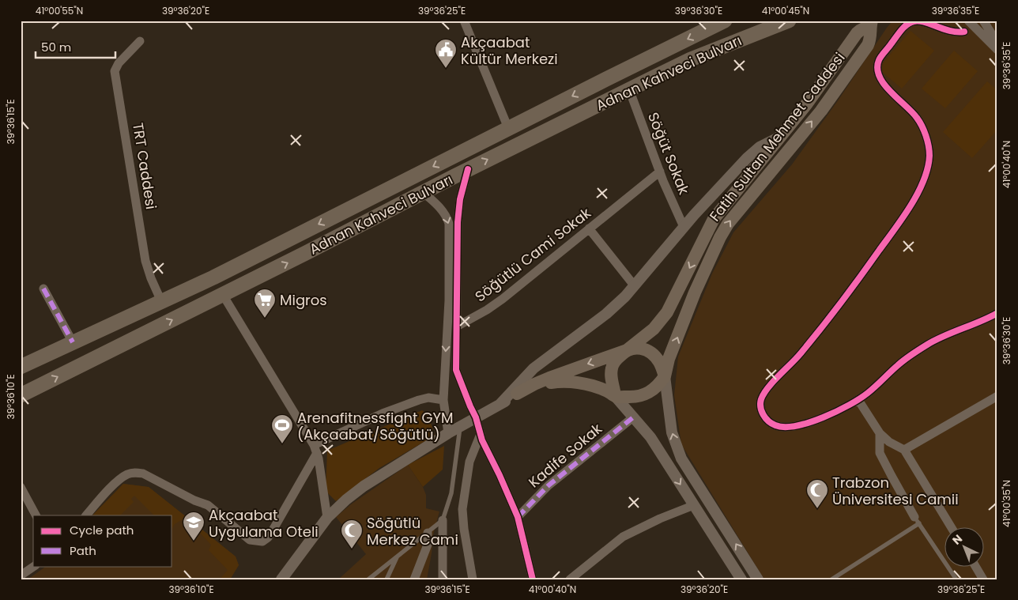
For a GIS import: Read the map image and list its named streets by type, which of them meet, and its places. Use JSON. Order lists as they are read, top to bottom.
{
  "streets": {
    "highway": ["Adnan Kahveci Bulvarı"],
    "main road": ["Fatih Sultan Mehmet Caddesi"],
    "street": [
      "Söğüt Sokak",
      "TRT Caddesi",
      "Söğütlü Cami Sokak",
      "Kadife Sokak"
    ]
  },
  "crossings": [
    ["Adnan Kahveci Bulvarı", "Söğüt Sokak"],
    ["Adnan Kahveci Bulvarı", "TRT Caddesi"],
    ["Fatih Sultan Mehmet Caddesi", "Söğüt Sokak"],
    ["Söğüt Sokak", "Söğütlü Cami Sokak"]
  ],
  "places": {
    "public building": ["Akçaabat Kültür Merkezi"],
    "supermarket": ["Migros"],
    "sports": ["Arenafitnessfight GYM (Akçaabat/Söğütlü)"],
    "mosque": ["Trabzon Üniversitesi Camii", "Söğütlü Merkez Cami"],
    "school or university": ["Akçaabat Uygulama Oteli"]
  },
  "legend": ["Cycle path", "Path"],
  "scale_bar": "50 m",
  "north": "top left",
  "coordinates": [
    "41°00'55\"N",
    "39°36'20\"E",
    "39°36'25\"E",
    "39°36'30\"E",
    "41°00'45\"N",
    "39°36'35\"E",
    "39°36'15\"E",
    "41°00'40\"N",
    "39°36'10\"E",
    "41°00'35\"N"
  ]
}
